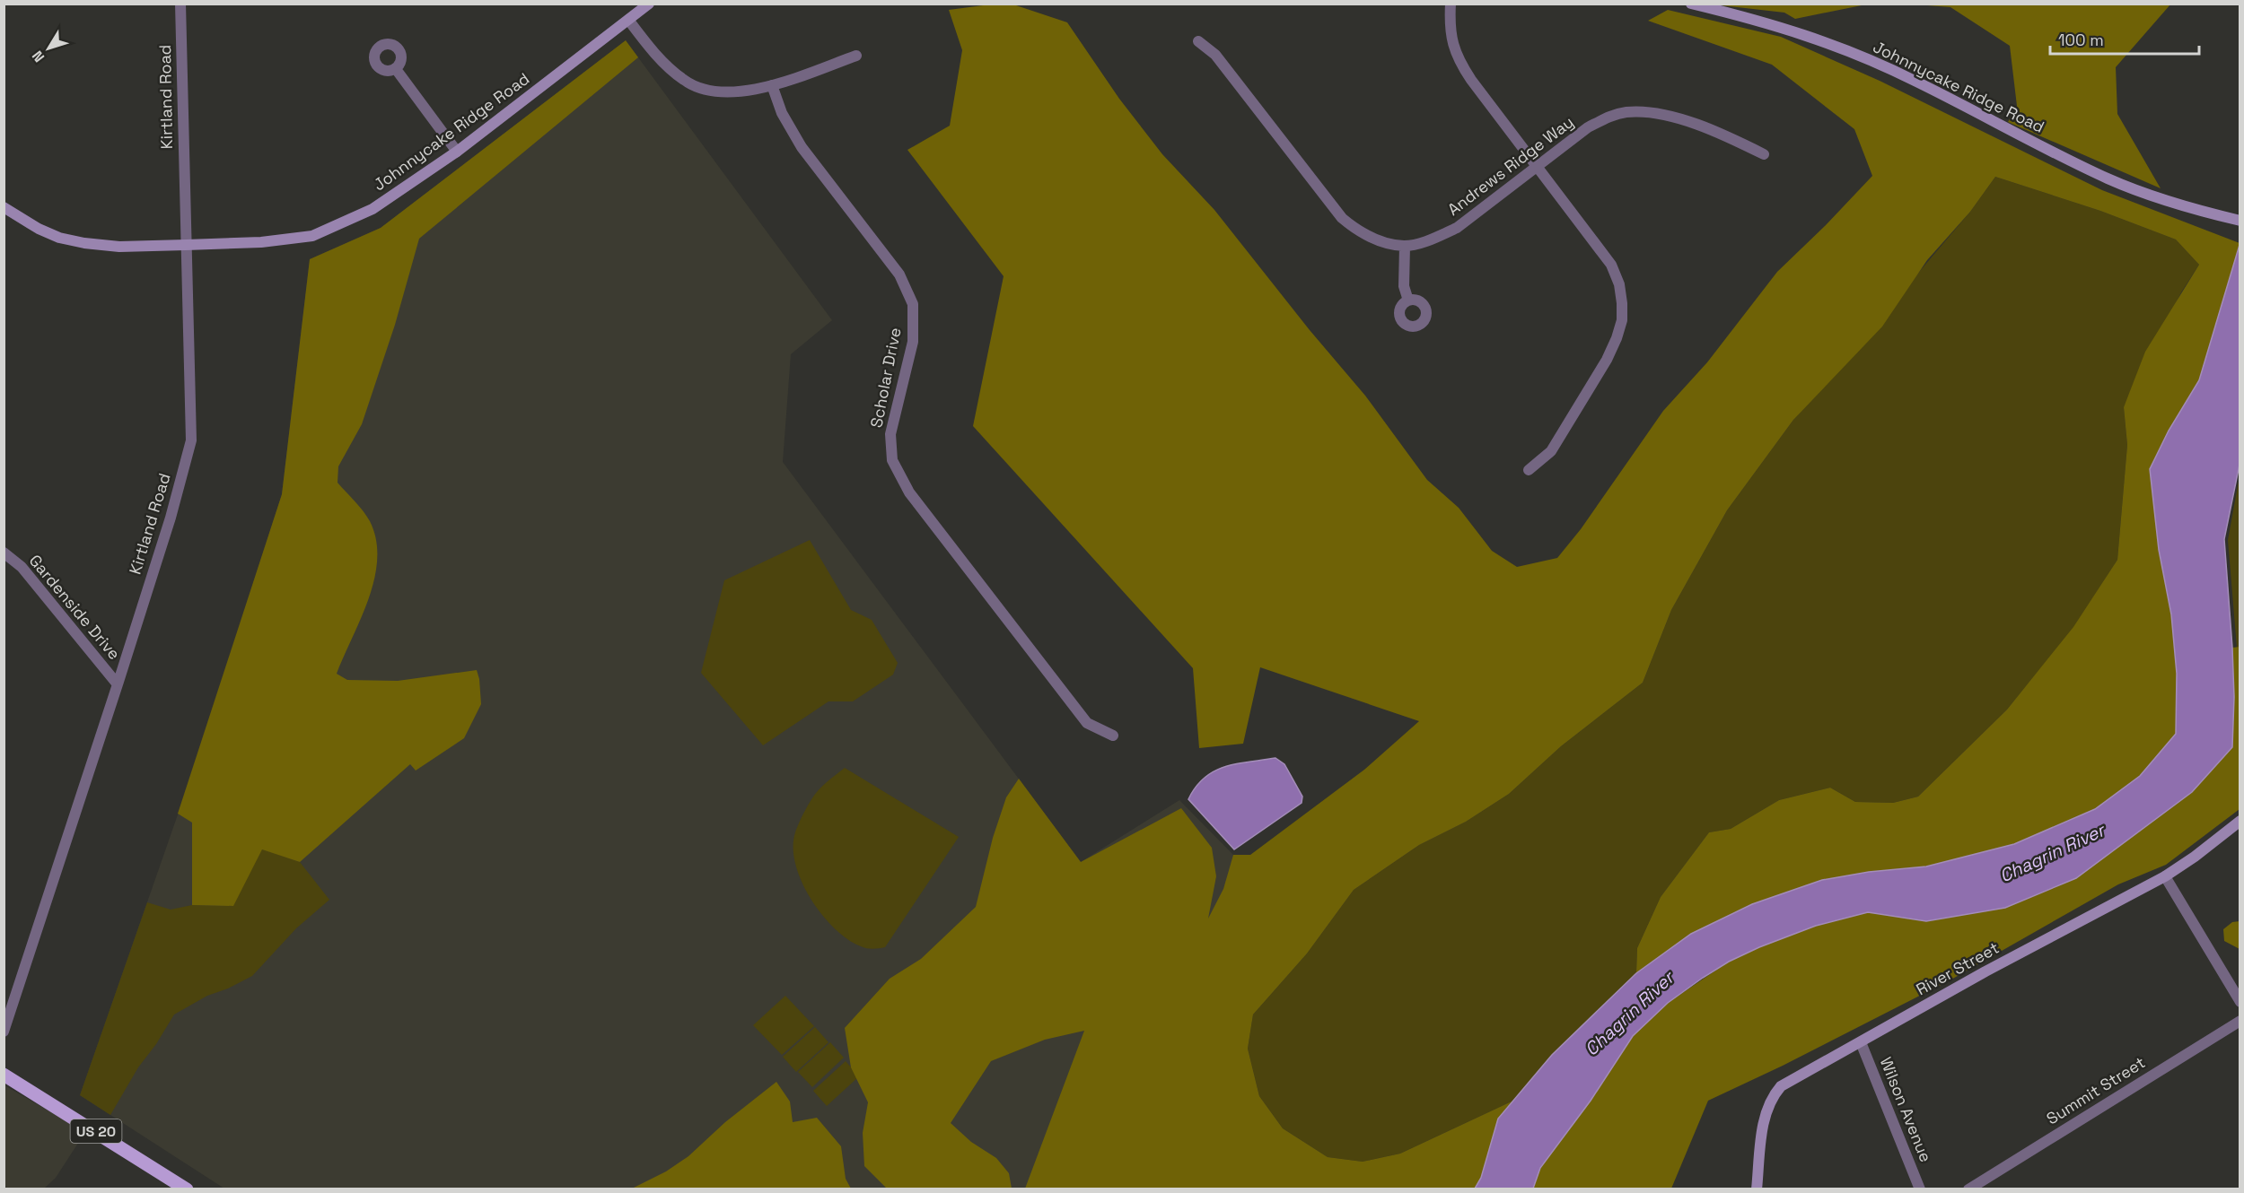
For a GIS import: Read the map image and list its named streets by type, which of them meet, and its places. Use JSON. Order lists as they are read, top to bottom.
{
  "streets": {
    "main road": ["Johnnycake Ridge Road", "River Street", "US 20"],
    "street": [
      "Kirtland Road",
      "Andrews Ridge Way",
      "Scholar Drive",
      "Gardenside Drive",
      "Summit Street",
      "Wilson Avenue"
    ]
  },
  "crossings": [
    ["Johnnycake Ridge Road", "Kirtland Road"],
    ["Kirtland Road", "Gardenside Drive"],
    ["River Street", "Wilson Avenue"]
  ],
  "water": ["Chagrin River"],
  "scale_bar": "100 m",
  "north": "bottom left"
}
